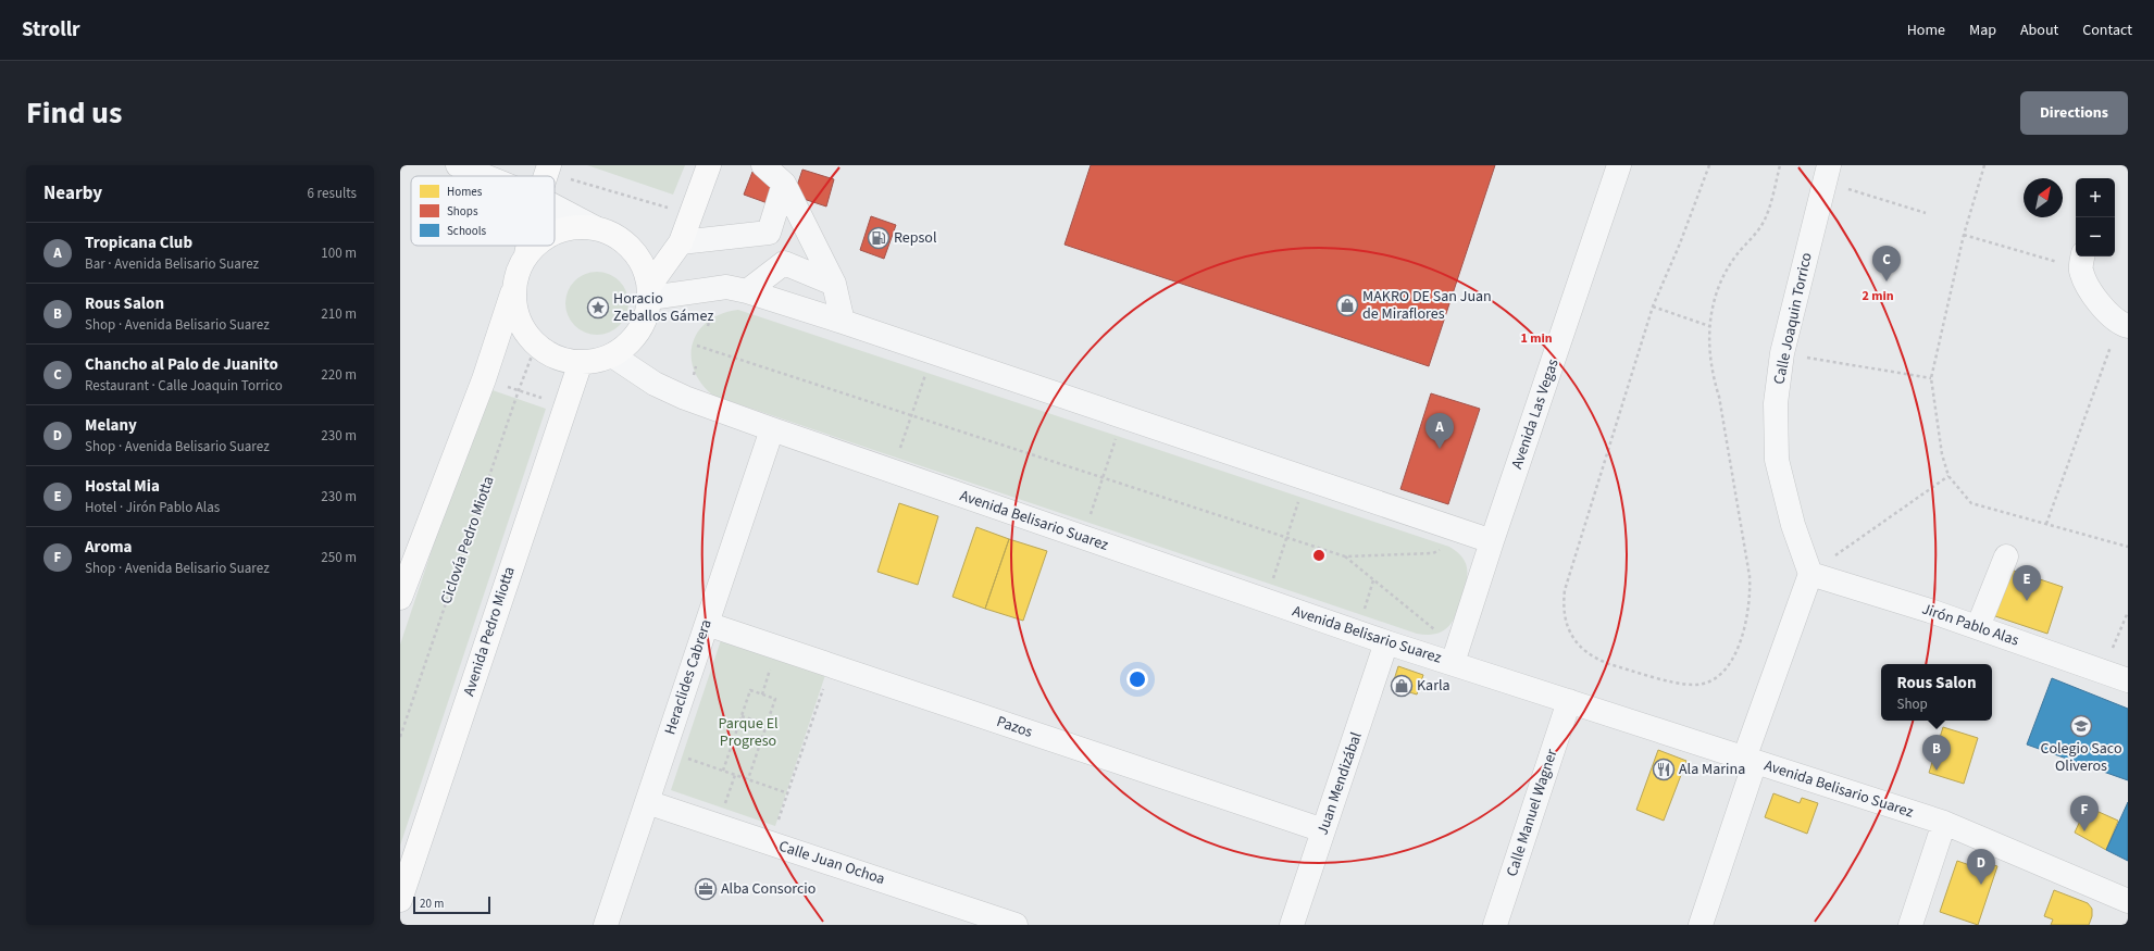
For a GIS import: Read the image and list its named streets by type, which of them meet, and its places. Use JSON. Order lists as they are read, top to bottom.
{
  "streets": {
    "main road": ["Avenida Pedro Miotta"],
    "street": [
      "Calle Joaquin Torrico",
      "Avenida Las Vegas",
      "Avenida Belisario Suarez",
      "Jirón Pablo Alas",
      "Heraclides Cabrera",
      "Pazos",
      "Juan Mendizábal",
      "Calle Manuel Wagner",
      "Calle Juan Ochoa"
    ],
    "path": ["Ciclovía Pedro Miotta"]
  },
  "crossings": [
    ["Calle Joaquin Torrico", "Jirón Pablo Alas"],
    ["Avenida Las Vegas", "Avenida Belisario Suarez"],
    ["Avenida Belisario Suarez", "Heraclides Cabrera"],
    ["Avenida Belisario Suarez", "Juan Mendizábal"],
    ["Avenida Belisario Suarez", "Calle Manuel Wagner"],
    ["Heraclides Cabrera", "Pazos"],
    ["Heraclides Cabrera", "Calle Juan Ochoa"],
    ["Pazos", "Juan Mendizábal"]
  ],
  "parks": ["Parque El Progreso"],
  "places": {
    "fuel station": ["Repsol"],
    "shop": ["MAKRO DE San Juan de Miraflores", "Karla"],
    "place": ["Horacio Zeballos Gámez"],
    "school or university": ["Colegio Saco Oliveros"],
    "restaurant": ["Ala Marina"],
    "office": ["Alba Consorcio"]
  },
  "legend": ["Homes", "Shops", "Schools"],
  "scale_bar": "20 m",
  "north": "top right",
  "page": {
    "header": "Strollr",
    "nav": [
      "Home",
      "Map",
      "About",
      "Contact"
    ],
    "title": "Find us",
    "buttons": "Directions",
    "heading": ["Nearby", "6 results"],
    "map_buttons": ["+", "−"],
    "list": [
      {
        "mark": "A",
        "name": "Tropicana Club",
        "note": "Bar · Avenida Belisario Suarez",
        "value": "100 m"
      },
      {
        "mark": "B",
        "name": "Rous Salon",
        "note": "Shop · Avenida Belisario Suarez",
        "value": "210 m"
      },
      {
        "mark": "C",
        "name": "Chancho al Palo de Juanito",
        "note": "Restaurant · Calle Joaquin Torrico",
        "value": "220 m"
      },
      {
        "mark": "D",
        "name": "Melany",
        "note": "Shop · Avenida Belisario Suarez",
        "value": "230 m"
      },
      {
        "mark": "E",
        "name": "Hostal Mia",
        "note": "Hotel · Jirón Pablo Alas",
        "value": "230 m"
      },
      {
        "mark": "F",
        "name": "Aroma",
        "note": "Shop · Avenida Belisario Suarez",
        "value": "250 m"
      }
    ],
    "pins": [
      "C",
      "A",
      "E",
      "B",
      "F",
      "D"
    ],
    "popup": ["Rous Salon", "Shop"],
    "scale": "20 m"
  },
  "rings": ["2 min", "1 min"]
}
